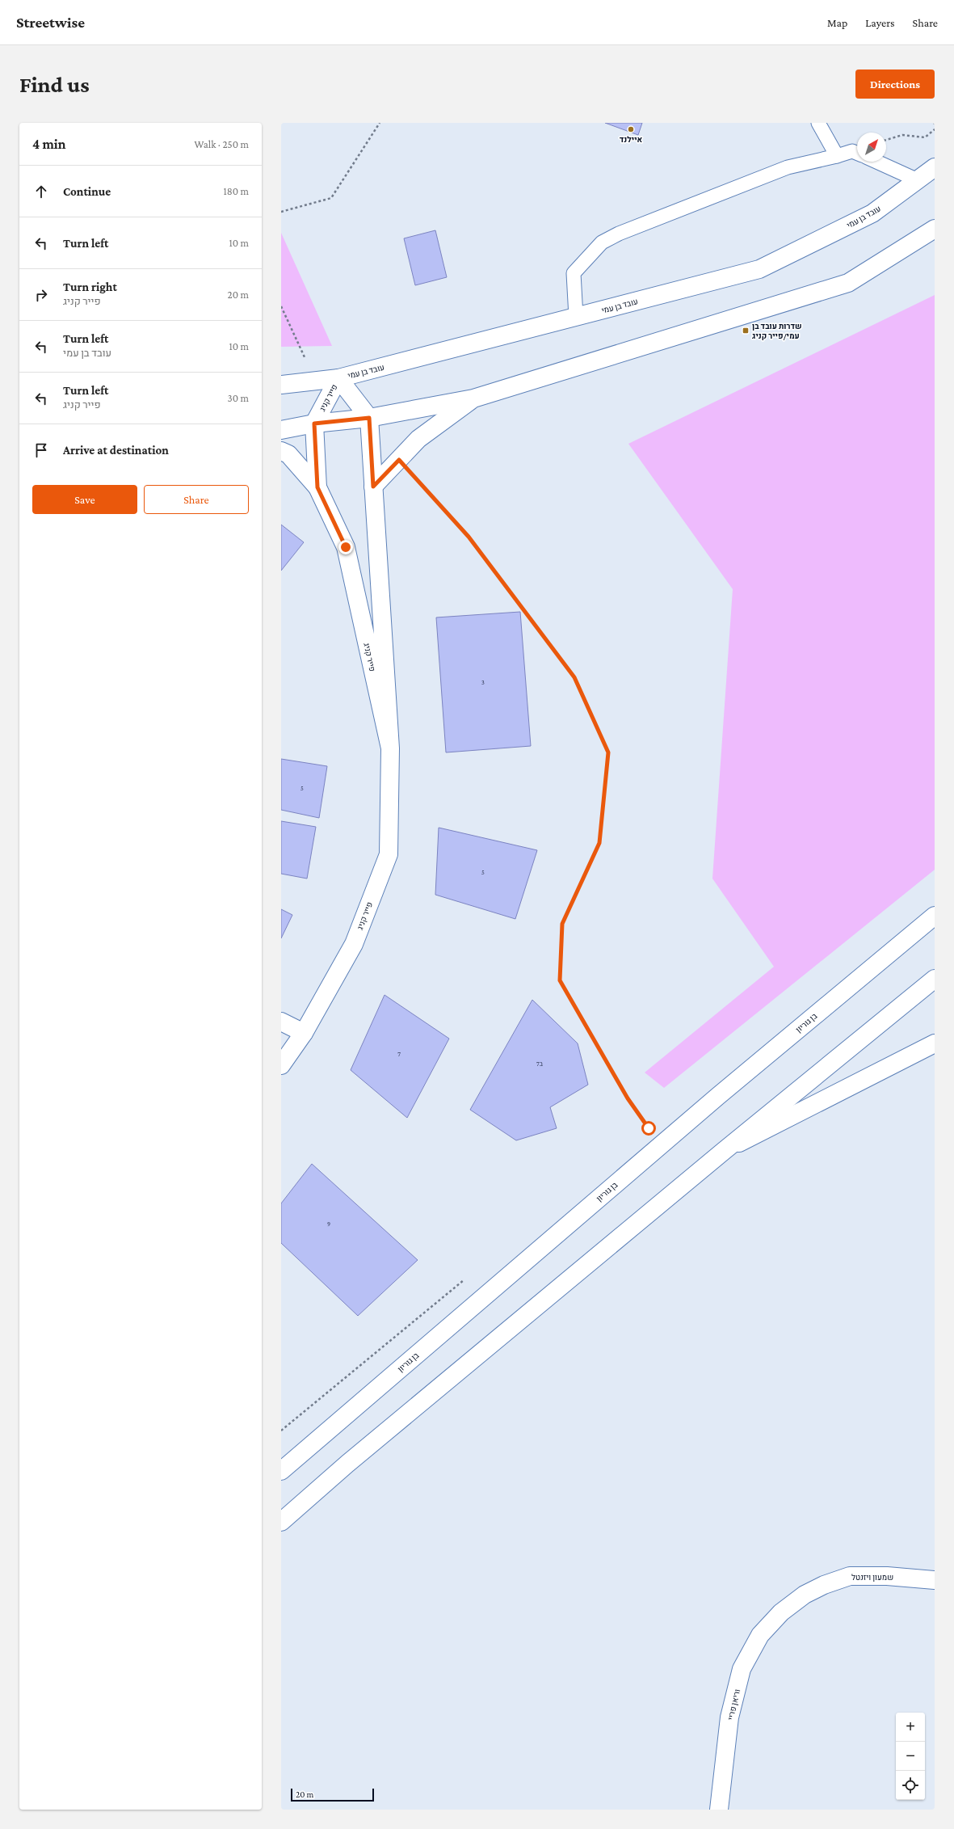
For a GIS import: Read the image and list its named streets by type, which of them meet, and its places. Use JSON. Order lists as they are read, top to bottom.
{
  "streets": {
    "street": [
      "עובד בן עמי",
      "פייר קניג",
      "בן גוריון",
      "שמעון ויזנטל",
      "וריאן פריי"
    ]
  },
  "crossings": [
    ["עובד בן עמי", "פייר קניג"],
    ["שמעון ויזנטל", "וריאן פריי"]
  ],
  "places": {
    "other": ["איילנד"],
    "transit": ["שדרות עובד בן עמי/פייר קניג"]
  },
  "house_numbers": [
    "3",
    "5",
    "5",
    "7",
    "7ב",
    "9"
  ],
  "scale_bar": "20 m",
  "north": "top right",
  "page": {
    "header": "Streetwise",
    "nav": ["Map", "Layers", "Share"],
    "buttons": [
      "Directions",
      ["Save", "Share"]
    ],
    "title": "Find us",
    "heading": ["4 min", "Walk · 250 m"],
    "list": [
      ["Continue", "180 m"],
      ["Turn left", "10 m"],
      ["Turn right", "פייר קניג", "20 m"],
      ["Turn left", "עובד בן עמי", "10 m"],
      ["Turn left", "פייר קניג", "30 m"],
      "Arrive at destination"
    ],
    "map_buttons": ["+", "−"],
    "scale": "20 m"
  }
}
